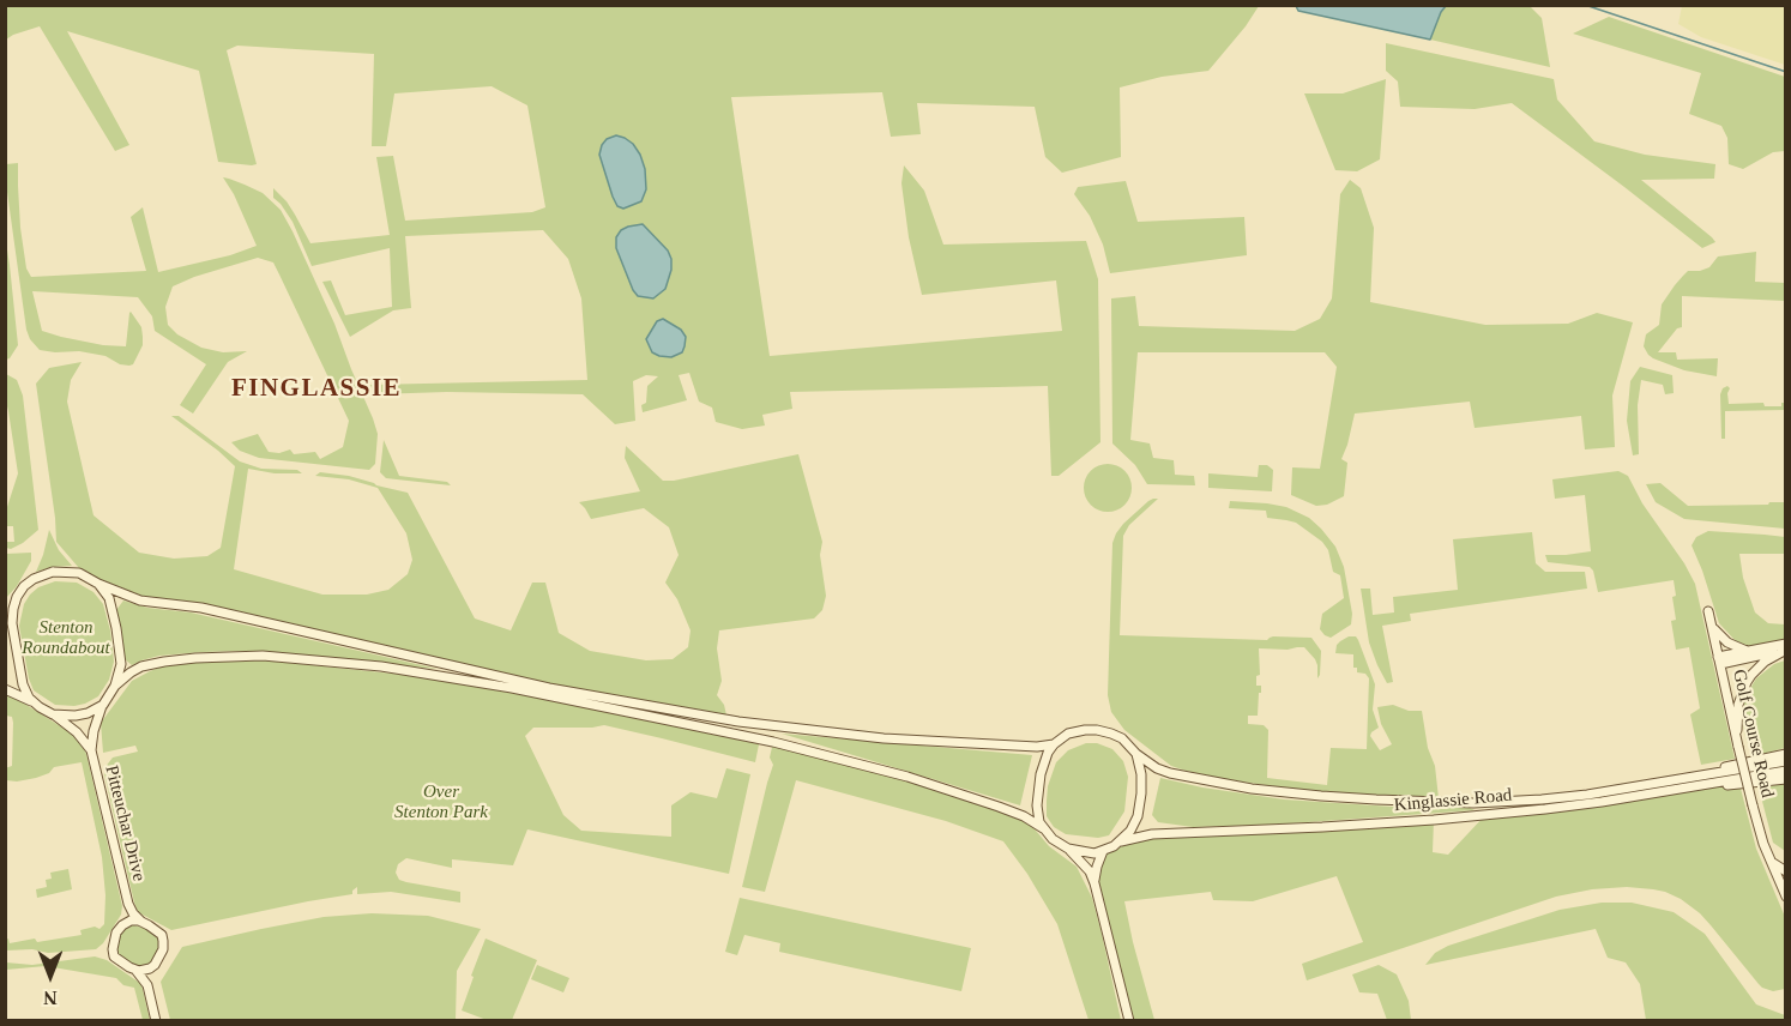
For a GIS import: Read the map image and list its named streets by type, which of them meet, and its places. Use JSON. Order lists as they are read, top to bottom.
{
  "streets": {
    "main road": ["Golf Course Road", "Kinglassie Road", "Pitteuchar Drive"]
  },
  "districts": ["FINGLASSIE"],
  "parks": ["Stenton Roundabout", "Over Stenton Park"],
  "north": "bottom"
}
